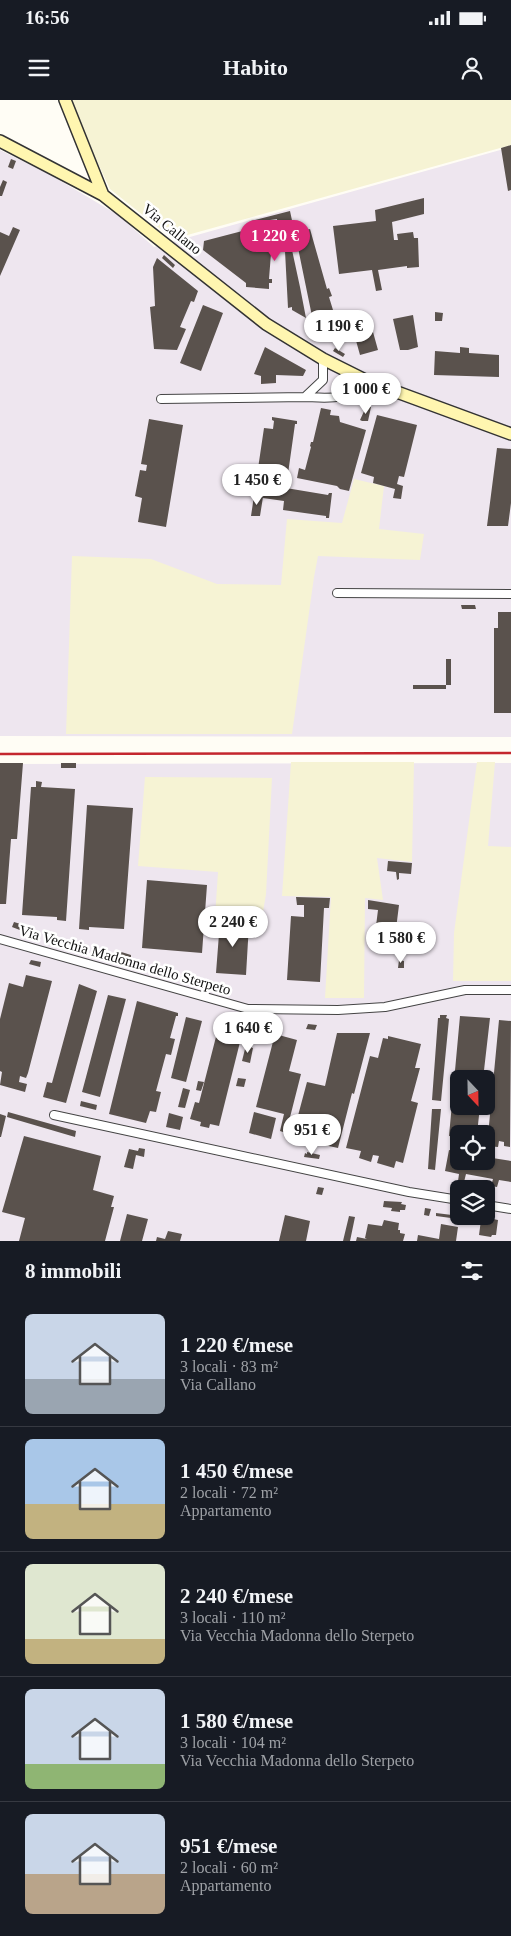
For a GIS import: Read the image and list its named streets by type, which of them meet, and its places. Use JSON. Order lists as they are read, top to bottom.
{
  "streets": {
    "street": ["Via Callano", "Via Vecchia Madonna dello Sterpeto"]
  },
  "north": "bottom",
  "page": {
    "status": "16:56",
    "header": "Habito",
    "price": [
      "1 220 €",
      "1 190 €",
      "1 000 €",
      "1 450 €",
      "2 240 €",
      "1 580 €",
      "1 640 €",
      "951 €"
    ],
    "heading": "8 immobili",
    "list": [
      {
        "name": "1 220 €/mese",
        "note": "3 locali · 83 m² · Via Callano"
      },
      {
        "name": "1 450 €/mese",
        "note": "2 locali · 72 m² · Appartamento"
      },
      {
        "name": "2 240 €/mese",
        "note": "3 locali · 110 m² · Via Vecchia Madonna dello Sterpeto"
      },
      {
        "name": "1 580 €/mese",
        "note": "3 locali · 104 m² · Via Vecchia Madonna dello Sterpeto"
      },
      {
        "name": "951 €/mese",
        "note": "2 locali · 60 m² · Appartamento"
      }
    ]
  }
}
